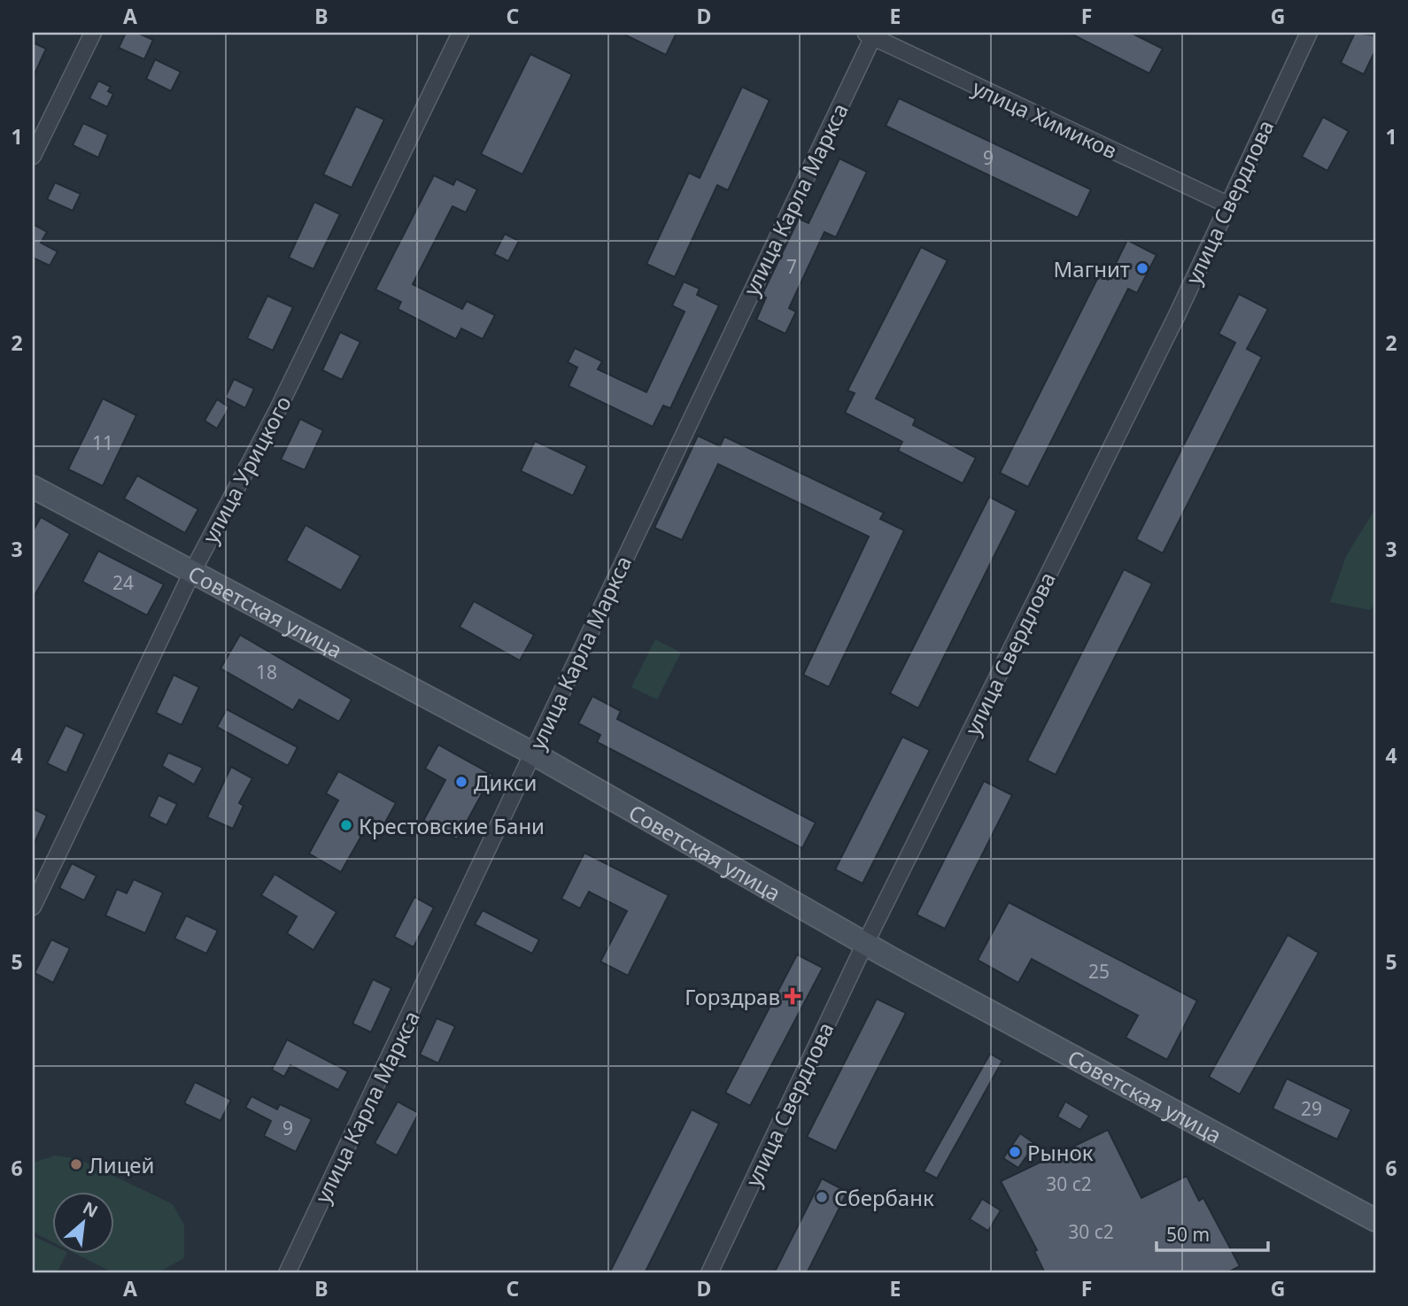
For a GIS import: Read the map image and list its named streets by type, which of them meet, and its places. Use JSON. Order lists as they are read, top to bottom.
{
  "streets": {
    "street": [
      "улица Химиков",
      "улица Карла Маркса",
      "улица Свердлова",
      "улица Урицкого",
      "Советская улица"
    ]
  },
  "crossings": [
    ["улица Химиков", "улица Карла Маркса"],
    ["улица Химиков", "улица Свердлова"],
    ["улица Карла Маркса", "Советская улица"],
    ["улица Свердлова", "Советская улица"],
    ["улица Урицкого", "Советская улица"]
  ],
  "places": {
    "other": [
      "Магнит",
      "Дикси",
      "Крестовские Бани",
      "Рынок",
      "Лицей",
      "Сбербанк"
    ],
    "health": ["Горздрав"]
  },
  "house_numbers": [
    "9",
    "7",
    "11",
    "24",
    "18",
    "25",
    "29",
    "9",
    "30 c2",
    "30 c2"
  ],
  "scale_bar": "50 m",
  "north": "top right",
  "grid": {
    "columns": [
      "A",
      "B",
      "C",
      "D",
      "E",
      "F",
      "G"
    ],
    "rows": [
      "1",
      "2",
      "3",
      "4",
      "5",
      "6"
    ]
  }
}
